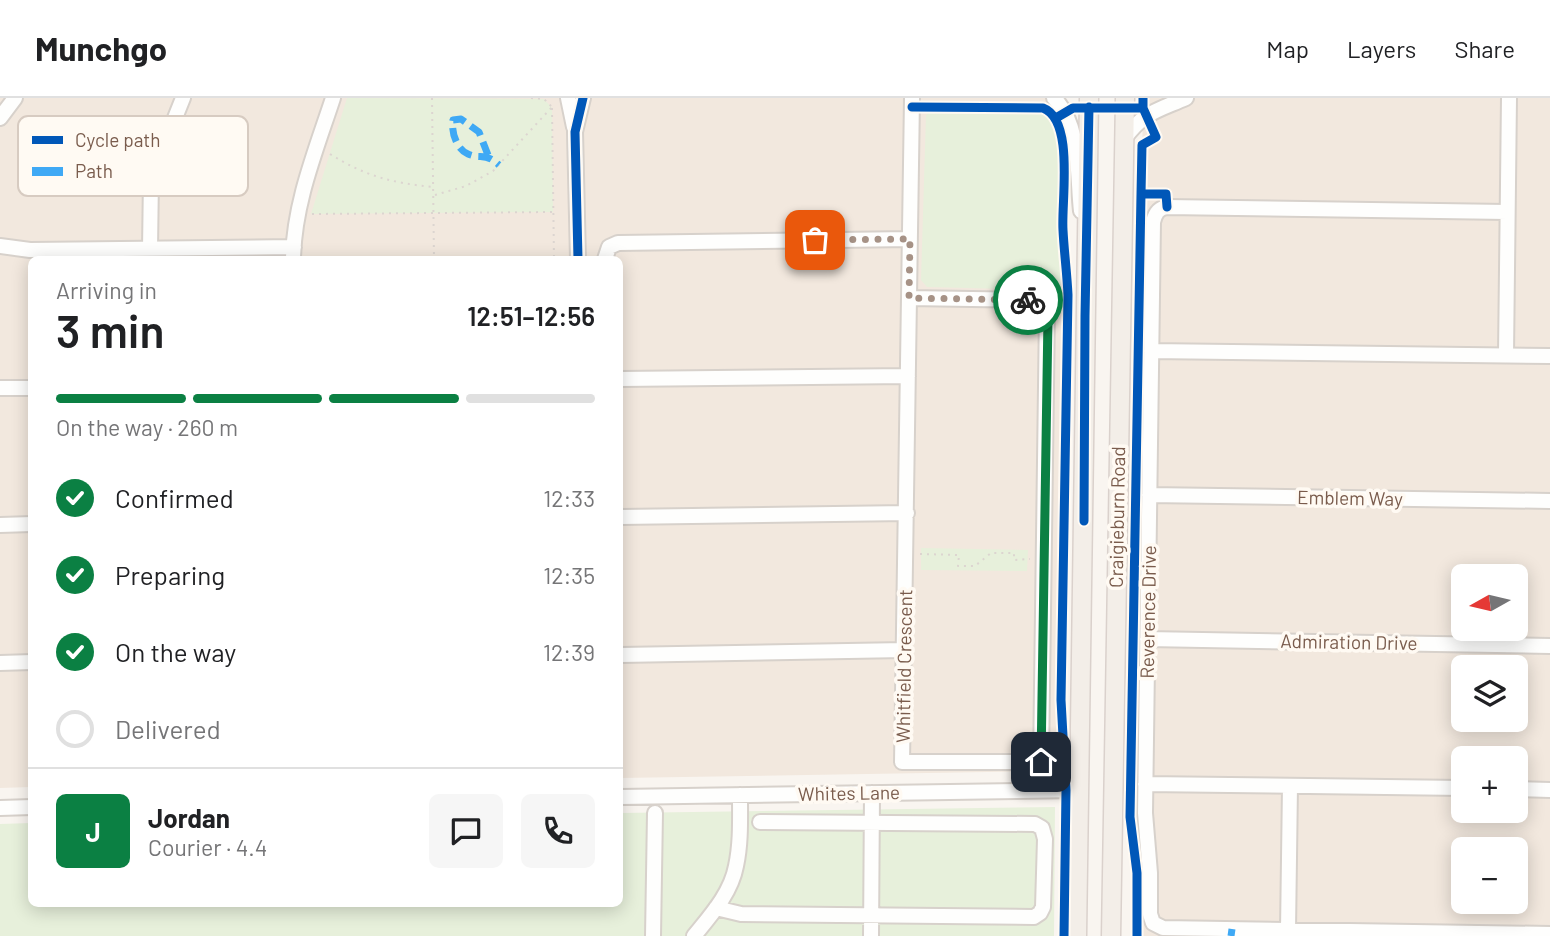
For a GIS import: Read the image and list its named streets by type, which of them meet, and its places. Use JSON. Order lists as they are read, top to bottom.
{
  "streets": {
    "main road": ["Craigieburn Road"],
    "street": [
      "Emblem Way",
      "Reverence Drive",
      "Admiration Drive",
      "Whitfield Crescent",
      "Whites Lane"
    ]
  },
  "crossings": [
    ["Emblem Way", "Reverence Drive"],
    ["Craigieburn Road", "Whites Lane"],
    ["Reverence Drive", "Admiration Drive"]
  ],
  "legend": ["Cycle path", "Path"],
  "north": "left",
  "page": {
    "header": "Munchgo",
    "nav": ["Map", "Layers", "Share"],
    "heading": ["3 min", "Arriving in", "12:51–12:56"],
    "panel": ["Jordan", "Courier · 4.4"],
    "bar": "On the way · 260 m",
    "list": [
      ["Confirmed", "12:33"],
      ["Preparing", "12:35"],
      ["On the way", "12:39"],
      "Delivered"
    ],
    "map_buttons": ["+", "−"],
    "round": "J"
  }
}
